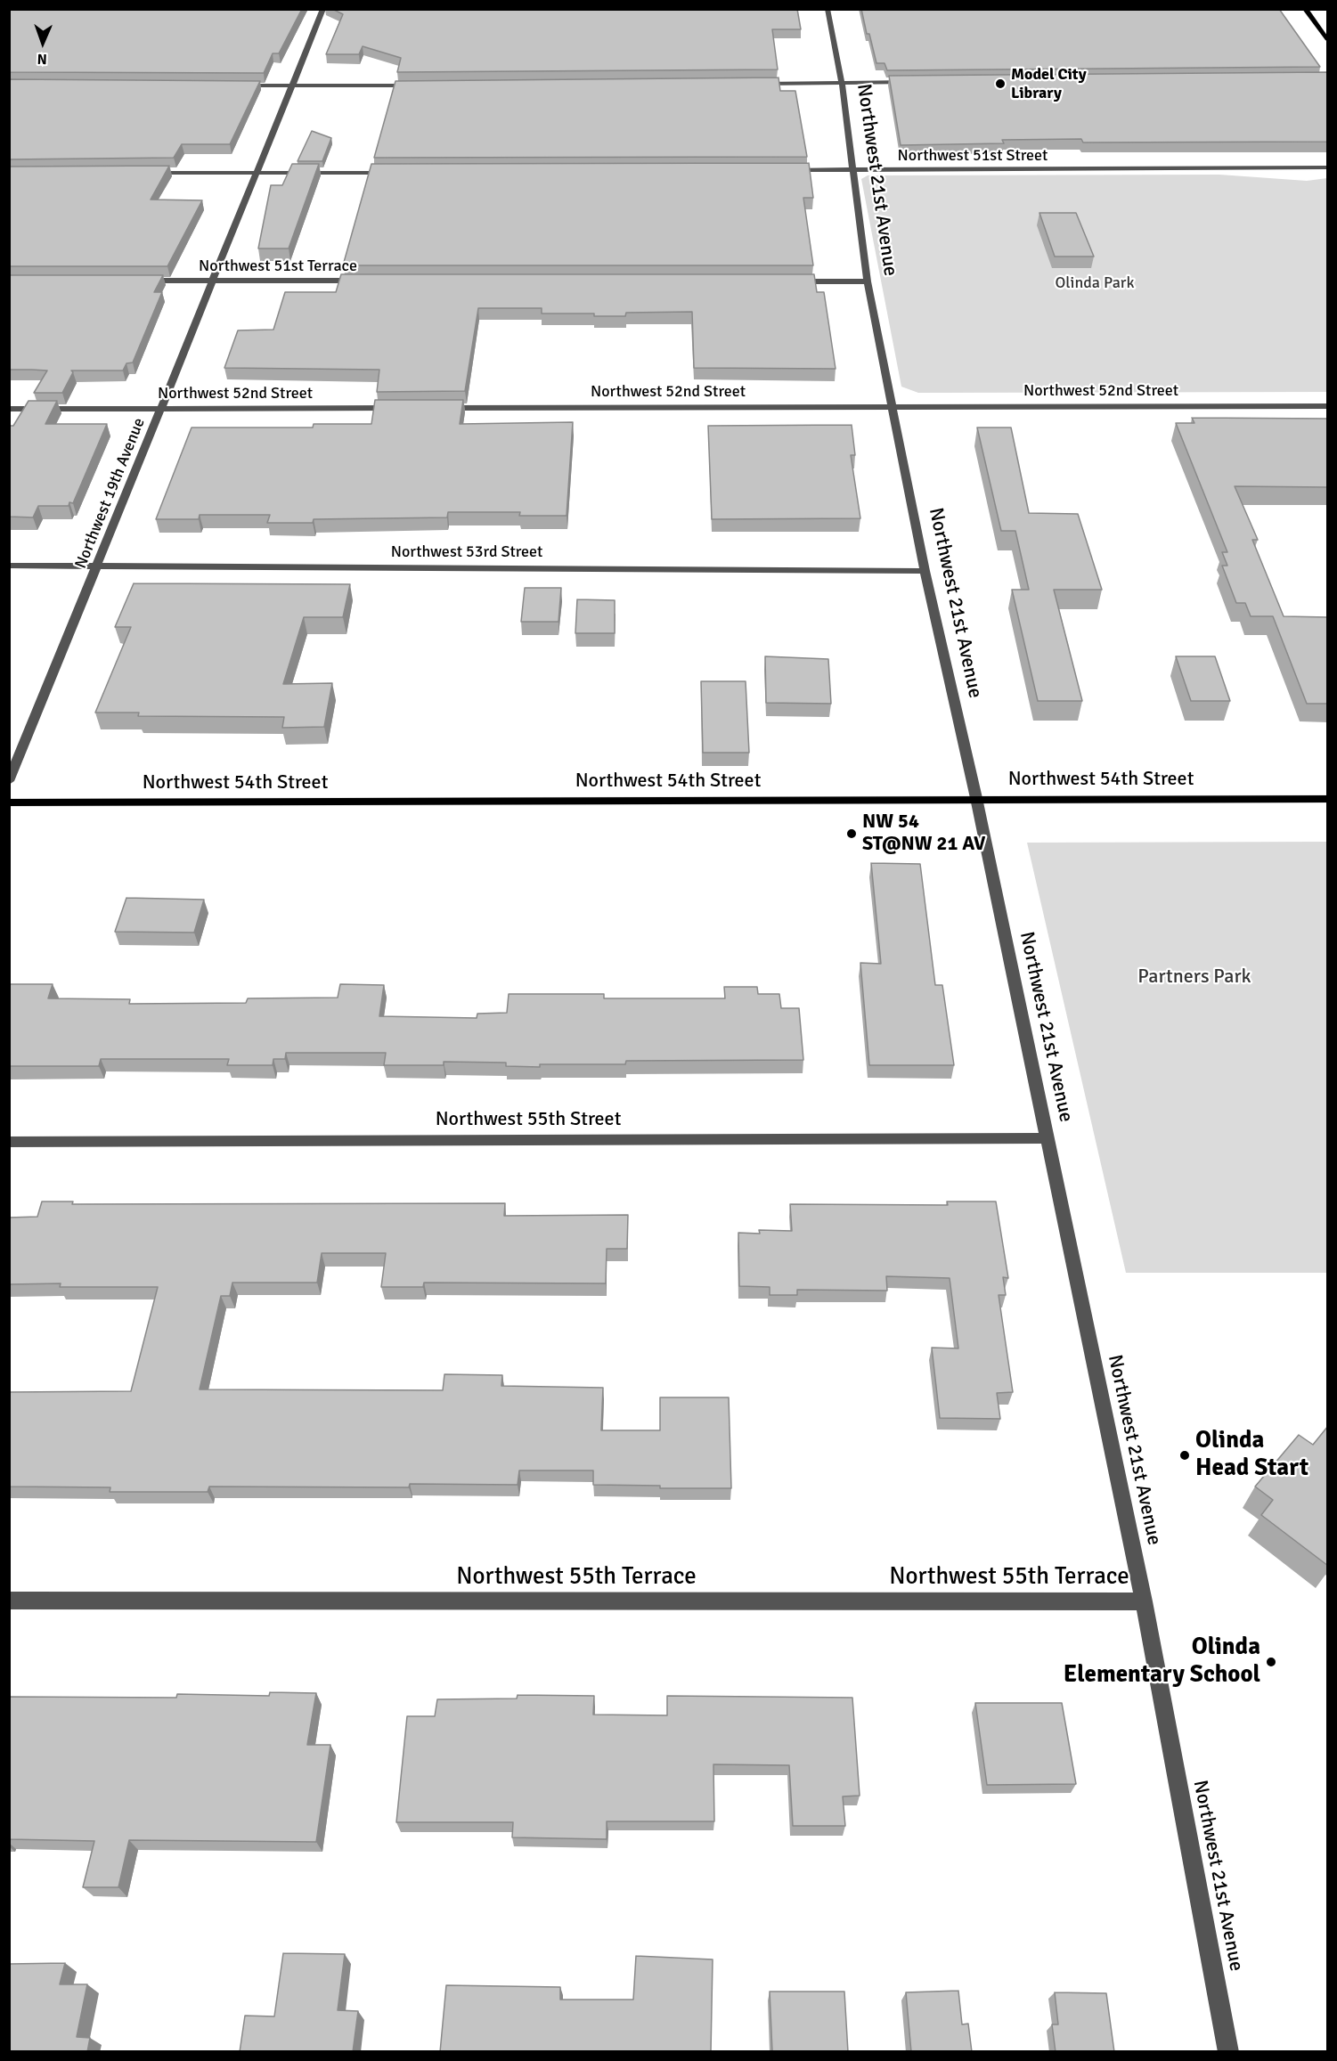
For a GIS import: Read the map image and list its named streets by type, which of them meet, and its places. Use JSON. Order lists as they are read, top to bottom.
{
  "streets": {
    "main road": ["Northwest 54th Street"],
    "street": [
      "Northwest 51st Street",
      "Northwest 21st Avenue",
      "Northwest 51st Terrace",
      "Northwest 52nd Street",
      "Northwest 19th Avenue",
      "Northwest 53rd Street",
      "Northwest 55th Street",
      "Northwest 55th Terrace"
    ]
  },
  "crossings": [
    ["Northwest 51st Street", "Northwest 21st Avenue"],
    ["Northwest 21st Avenue", "Northwest 52nd Street"],
    ["Northwest 21st Avenue", "Northwest 53rd Street"],
    ["Northwest 21st Avenue", "Northwest 54th Street"],
    ["Northwest 21st Avenue", "Northwest 55th Street"],
    ["Northwest 21st Avenue", "Northwest 55th Terrace"],
    ["Northwest 51st Terrace", "Northwest 19th Avenue"],
    ["Northwest 52nd Street", "Northwest 19th Avenue"],
    ["Northwest 19th Avenue", "Northwest 53rd Street"]
  ],
  "parks": ["Olinda Park", "Partners Park"],
  "places": [
    "Model City Library",
    "NW 54 ST@NW 21 AV",
    "Olinda Head Start",
    "Olinda Elementary School"
  ],
  "north": "bottom"
}
